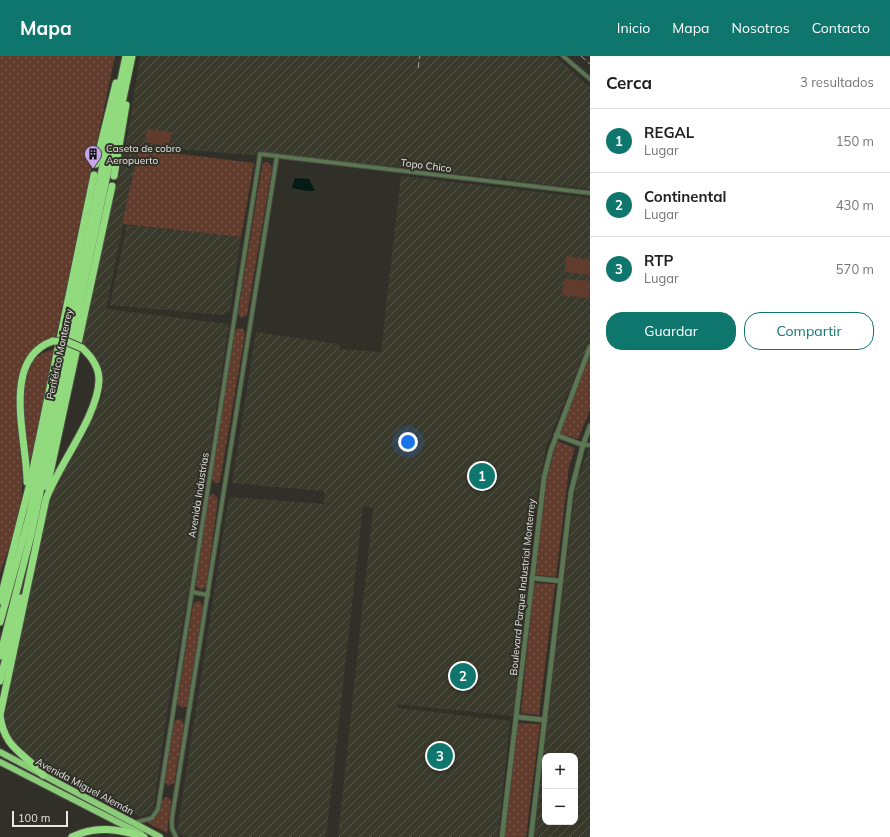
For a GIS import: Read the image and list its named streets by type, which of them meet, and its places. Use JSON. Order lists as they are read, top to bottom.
{
  "streets": {
    "highway": ["Periférico Monterrey", "Avenida Miguel Alemán"],
    "street": ["Topo Chico", "Avenida Industrias", "Boulevard Parque Industrial Monterrey"]
  },
  "crossings": [
    ["Topo Chico", "Avenida Industrias"],
    ["Avenida Industrias", "Avenida Miguel Alemán"]
  ],
  "places": {
    "building": ["Caseta de cobro Aeropuerto"]
  },
  "scale_bar": "100 m",
  "page": {
    "header": "Mapa",
    "nav": [
      "Inicio",
      "Mapa",
      "Nosotros",
      "Contacto"
    ],
    "heading": ["Cerca", "3 resultados"],
    "list": [
      {
        "mark": "1",
        "name": "REGAL",
        "note": "Lugar",
        "value": "150 m"
      },
      {
        "mark": "2",
        "name": "Continental",
        "note": "Lugar",
        "value": "430 m"
      },
      {
        "mark": "3",
        "name": "RTP",
        "note": "Lugar",
        "value": "570 m"
      }
    ],
    "buttons": ["Guardar", "Compartir"],
    "pins": ["1", "2", "3"],
    "map_buttons": ["+", "−"],
    "scale": "100 m"
  }
}
